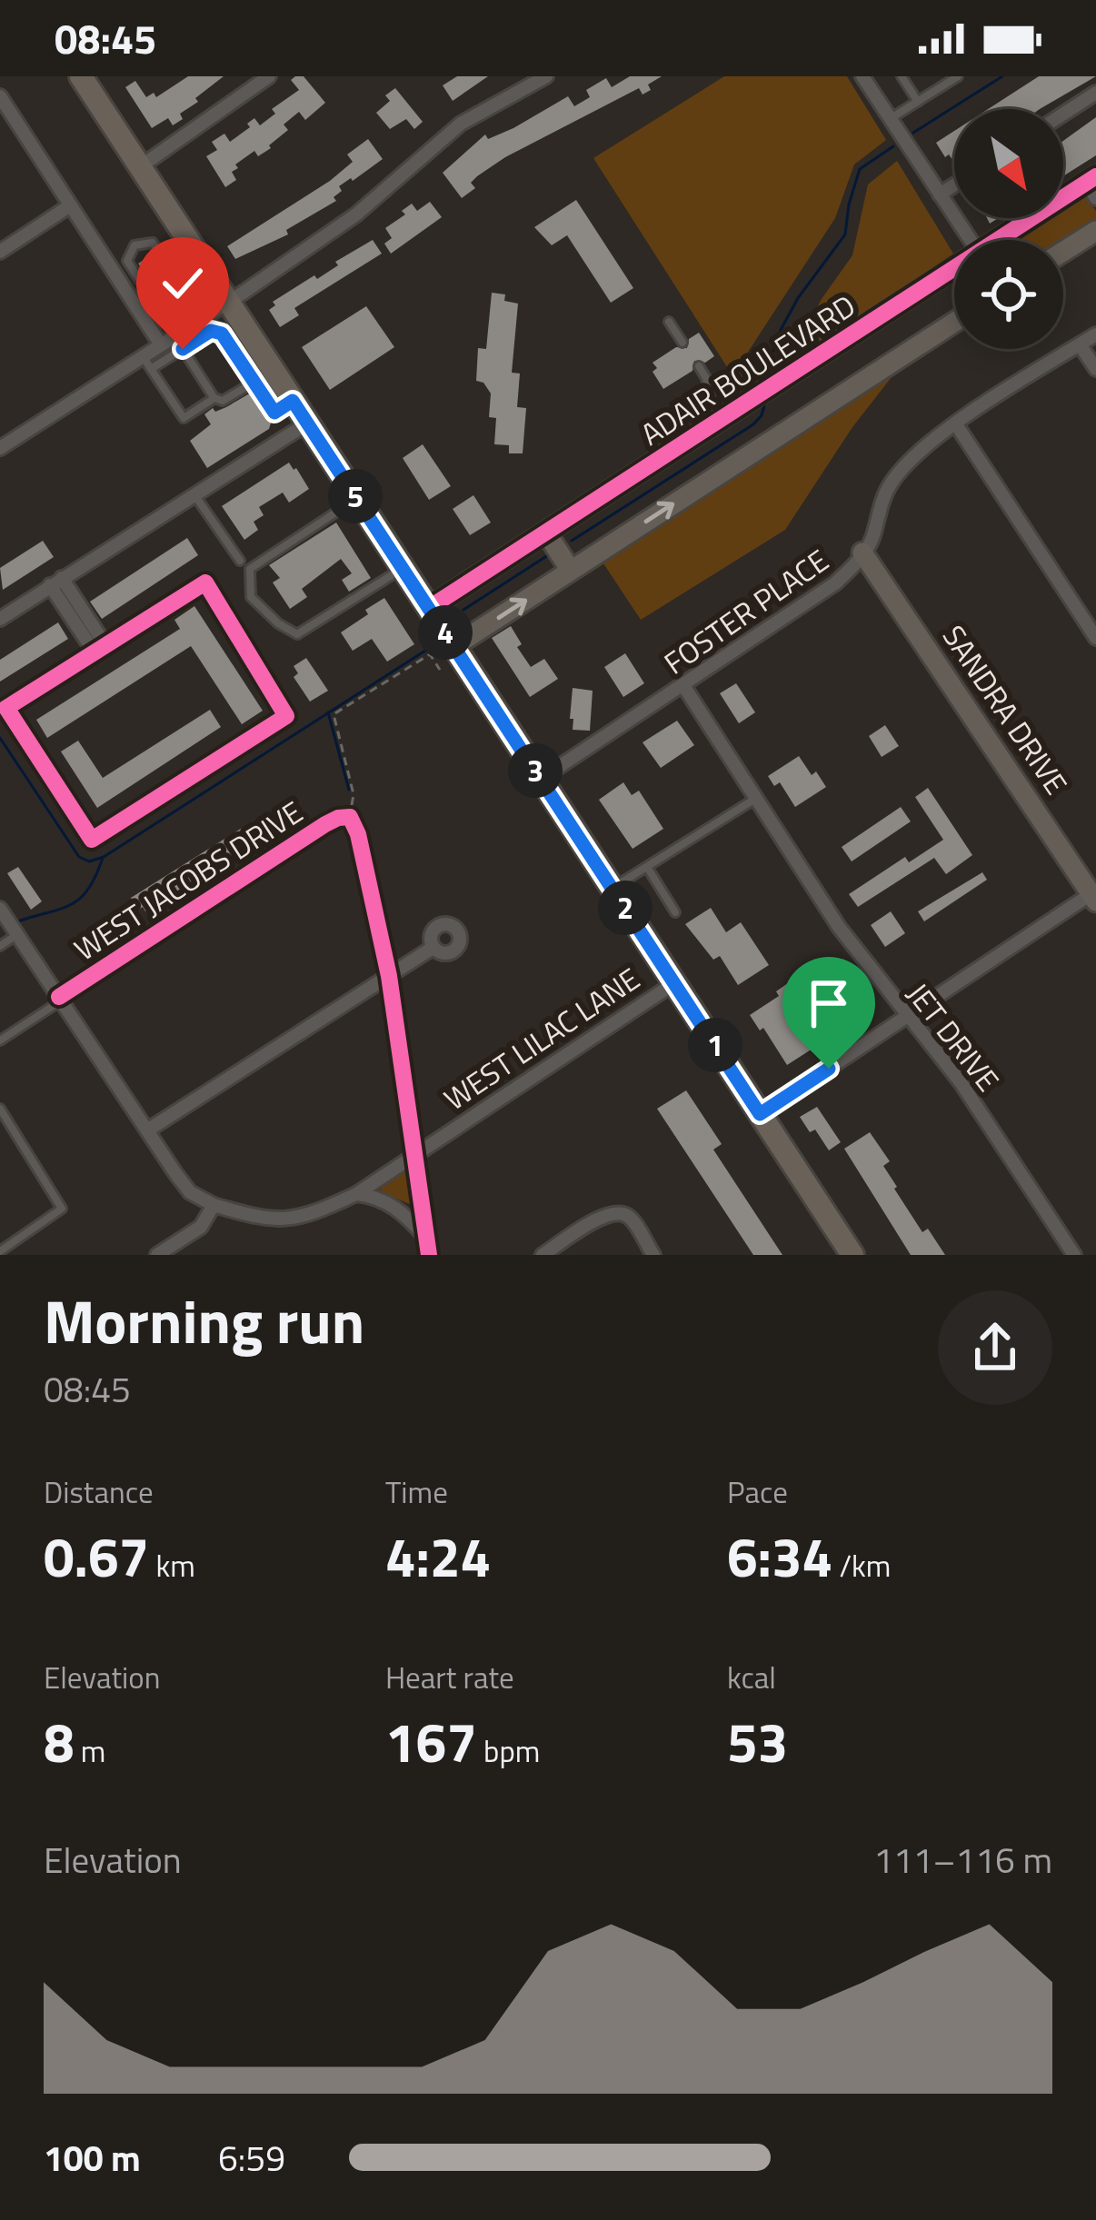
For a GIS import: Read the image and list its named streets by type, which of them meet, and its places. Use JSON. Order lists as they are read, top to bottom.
{
  "streets": {
    "street": [
      "ADAIR BOULEVARD",
      "FOSTER PLACE",
      "SANDRA DRIVE",
      "WEST JACOBS DRIVE",
      "JET DRIVE",
      "WEST LILAC LANE"
    ]
  },
  "crossings": [
    ["FOSTER PLACE", "SANDRA DRIVE"],
    ["FOSTER PLACE", "JET DRIVE"]
  ],
  "north": "bottom right",
  "page": {
    "status": "08:45",
    "pins": [
      "5",
      "4",
      "3",
      "2",
      "1"
    ],
    "heading": ["Morning run", "08:45"],
    "stats": [
      ["Distance", "0.67 km"],
      ["Time", "4:24"],
      ["Pace", "6:34 /km"],
      ["Elevation", "8 m"],
      ["Heart rate", "167 bpm"],
      ["kcal", "53"]
    ],
    "chart": ["Elevation", "111–116 m"],
    "list": [
      {
        "name": "100 m",
        "note": "6:59"
      }
    ]
  }
}
